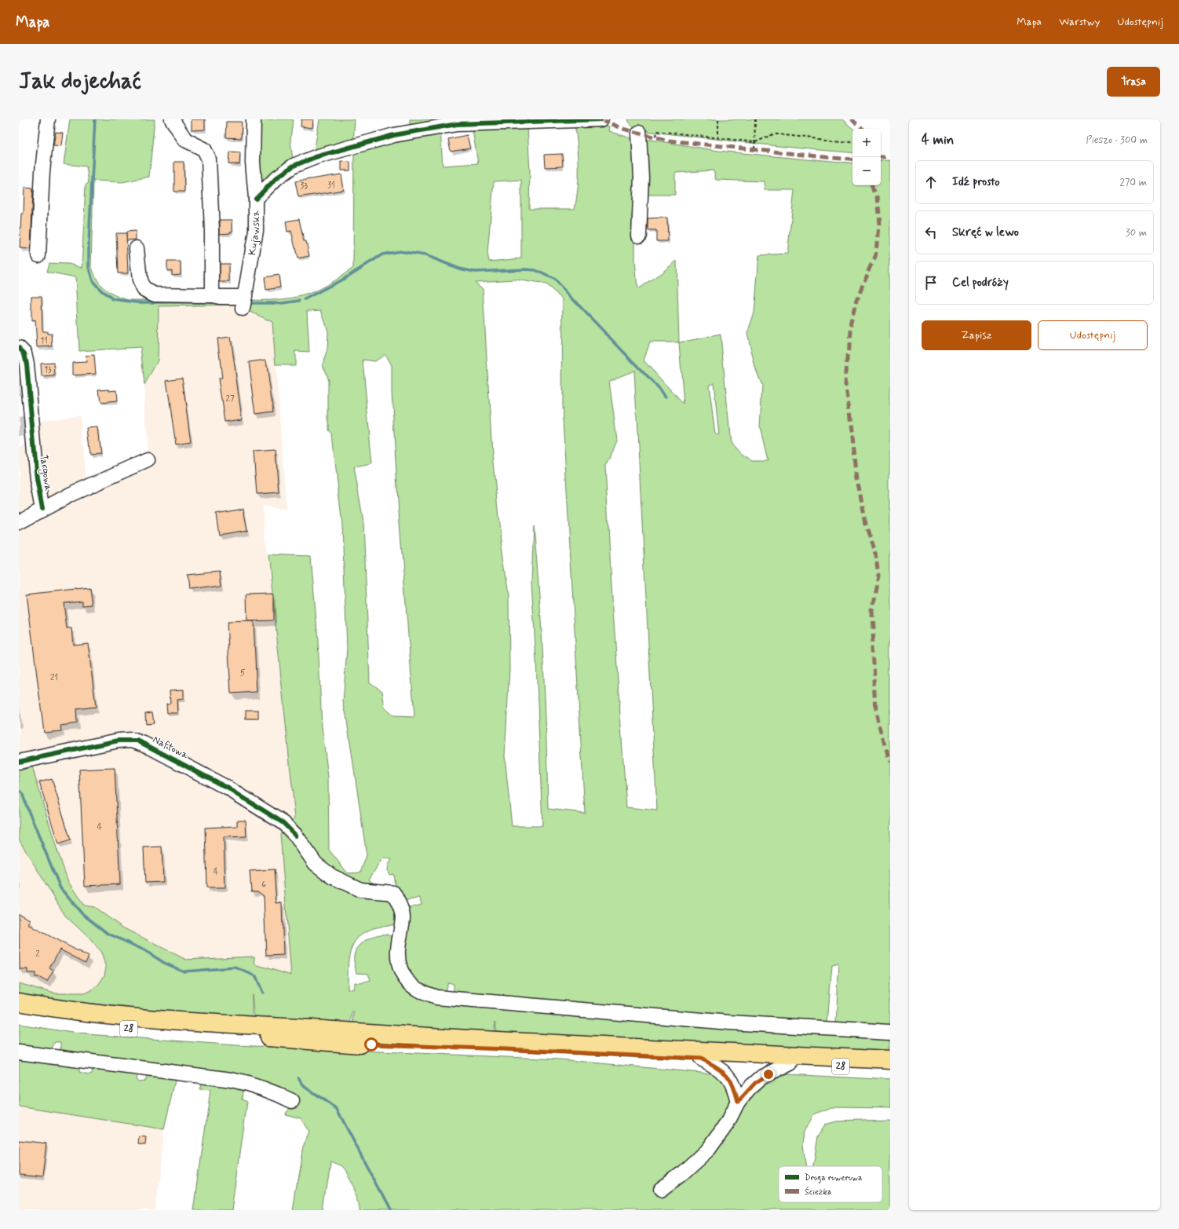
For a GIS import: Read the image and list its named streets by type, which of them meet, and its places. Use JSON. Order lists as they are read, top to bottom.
{
  "streets": {
    "main road": ["28"],
    "street": ["Kujawska", "Targowa", "Naftowa"]
  },
  "house_numbers": [
    "31",
    "33",
    "11",
    "13",
    "27",
    "5",
    "21",
    "4",
    "4",
    "6",
    "2"
  ],
  "legend": ["Droga rowerowa", "Ścieżka"],
  "page": {
    "header": "Mapa",
    "nav": ["Mapa", "Warstwy", "Udostępnij"],
    "buttons": [
      "Trasa",
      ["Zapisz", "Udostępnij"]
    ],
    "title": "Jak dojechać",
    "heading": ["4 min", "Pieszo · 300 m"],
    "map_buttons": ["+", "−"],
    "list": [
      ["Idź prosto", "270 m"],
      ["Skręć w lewo", "30 m"],
      "Cel podróży"
    ]
  }
}
